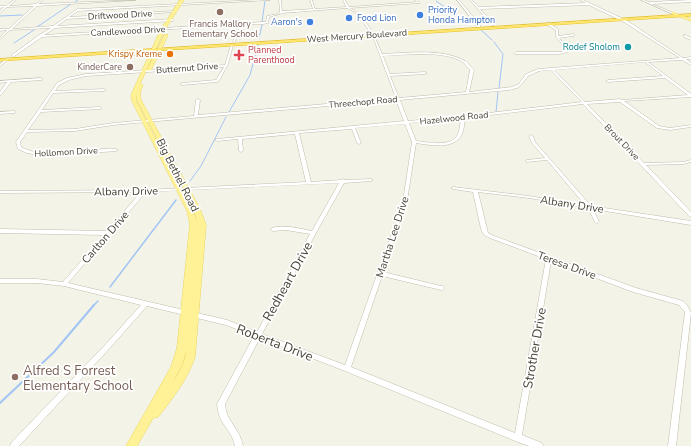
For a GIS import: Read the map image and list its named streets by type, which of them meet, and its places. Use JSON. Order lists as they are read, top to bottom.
{
  "streets": {
    "highway": ["West Mercury Boulevard"],
    "main road": ["Big Bethel Road"],
    "street": [
      "Driftwood Drive",
      "Candlewood Drive",
      "Butternut Drive",
      "Threechopt Road",
      "Hazelwood Road",
      "Brout Drive",
      "Hollomon Drive",
      "Albany Drive",
      "Carlton Drive",
      "Martha Lee Drive",
      "Teresa Drive",
      "Redheart Drive",
      "Roberta Drive",
      "Strother Drive"
    ]
  },
  "crossings": [
    ["Driftwood Drive", "Big Bethel Road"],
    ["Candlewood Drive", "Big Bethel Road"],
    ["West Mercury Boulevard", "Big Bethel Road"],
    ["West Mercury Boulevard", "Martha Lee Drive"],
    ["Butternut Drive", "Hollomon Drive"],
    ["Butternut Drive", "Big Bethel Road"],
    ["Threechopt Road", "Brout Drive"],
    ["Threechopt Road", "Hollomon Drive"],
    ["Threechopt Road", "Big Bethel Road"],
    ["Threechopt Road", "Martha Lee Drive"],
    ["Hazelwood Road", "Brout Drive"],
    ["Hazelwood Road", "Martha Lee Drive"],
    ["Hollomon Drive", "Big Bethel Road"],
    ["Big Bethel Road", "Albany Drive"],
    ["Big Bethel Road", "Roberta Drive"],
    ["Albany Drive", "Carlton Drive"],
    ["Albany Drive", "Teresa Drive"],
    ["Albany Drive", "Redheart Drive"],
    ["Carlton Drive", "Roberta Drive"],
    ["Martha Lee Drive", "Roberta Drive"],
    ["Teresa Drive", "Strother Drive"],
    ["Redheart Drive", "Roberta Drive"],
    ["Roberta Drive", "Strother Drive"]
  ],
  "places": {
    "other": [
      "Francis Mallory Elementary School",
      "Priority Honda Hampton",
      "Food Lion",
      "Aaron's",
      "Rodef Sholom",
      "Krispy Kreme",
      "KinderCare",
      "Alfred S Forrest Elementary School"
    ],
    "health": ["Planned Parenthood"]
  }
}
